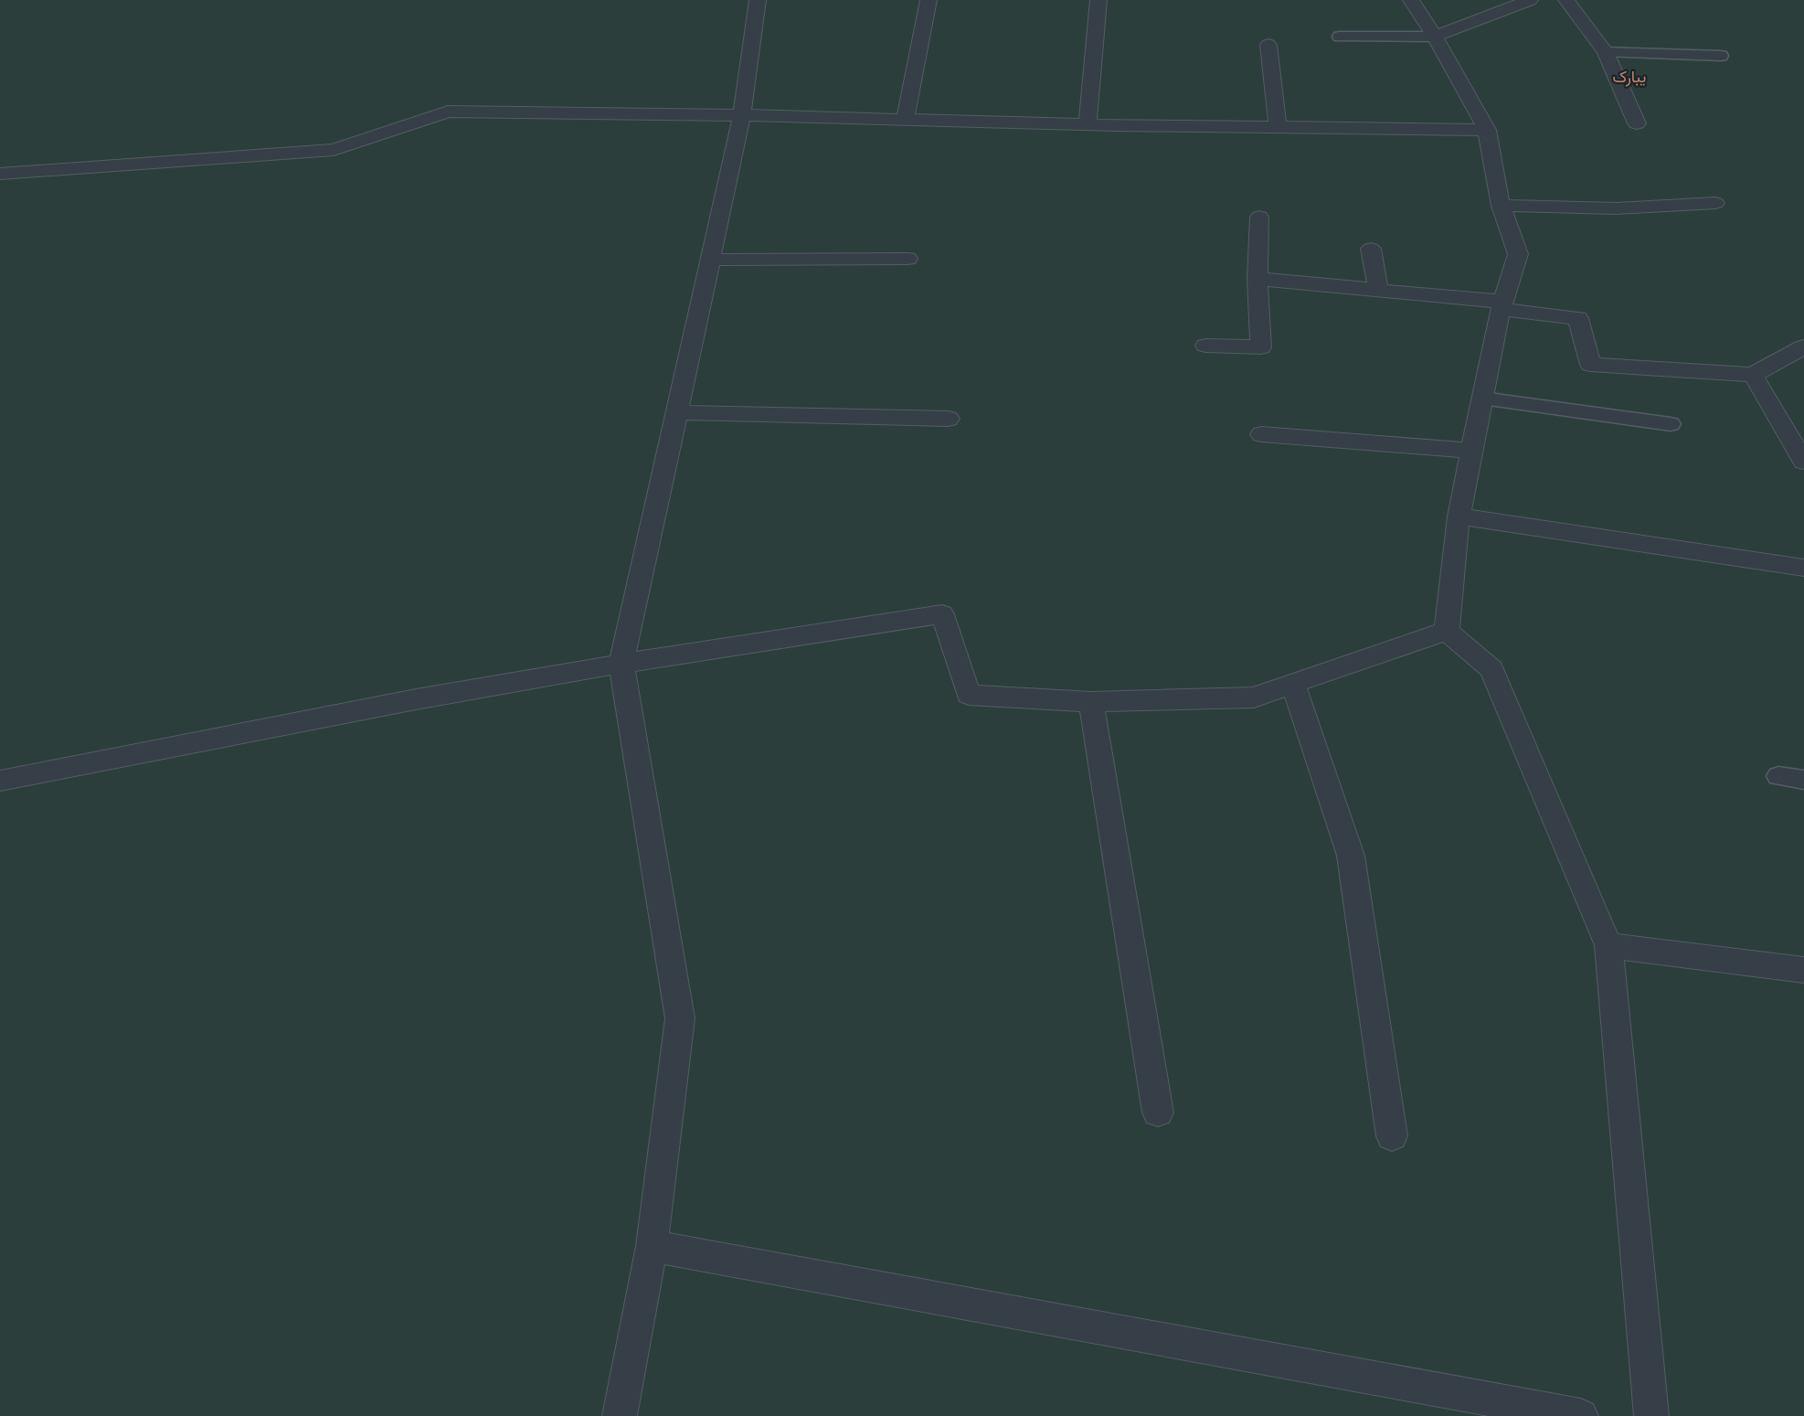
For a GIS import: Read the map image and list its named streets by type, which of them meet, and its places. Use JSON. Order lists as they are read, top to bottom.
{
  "districts": ["یبارک"]
}
